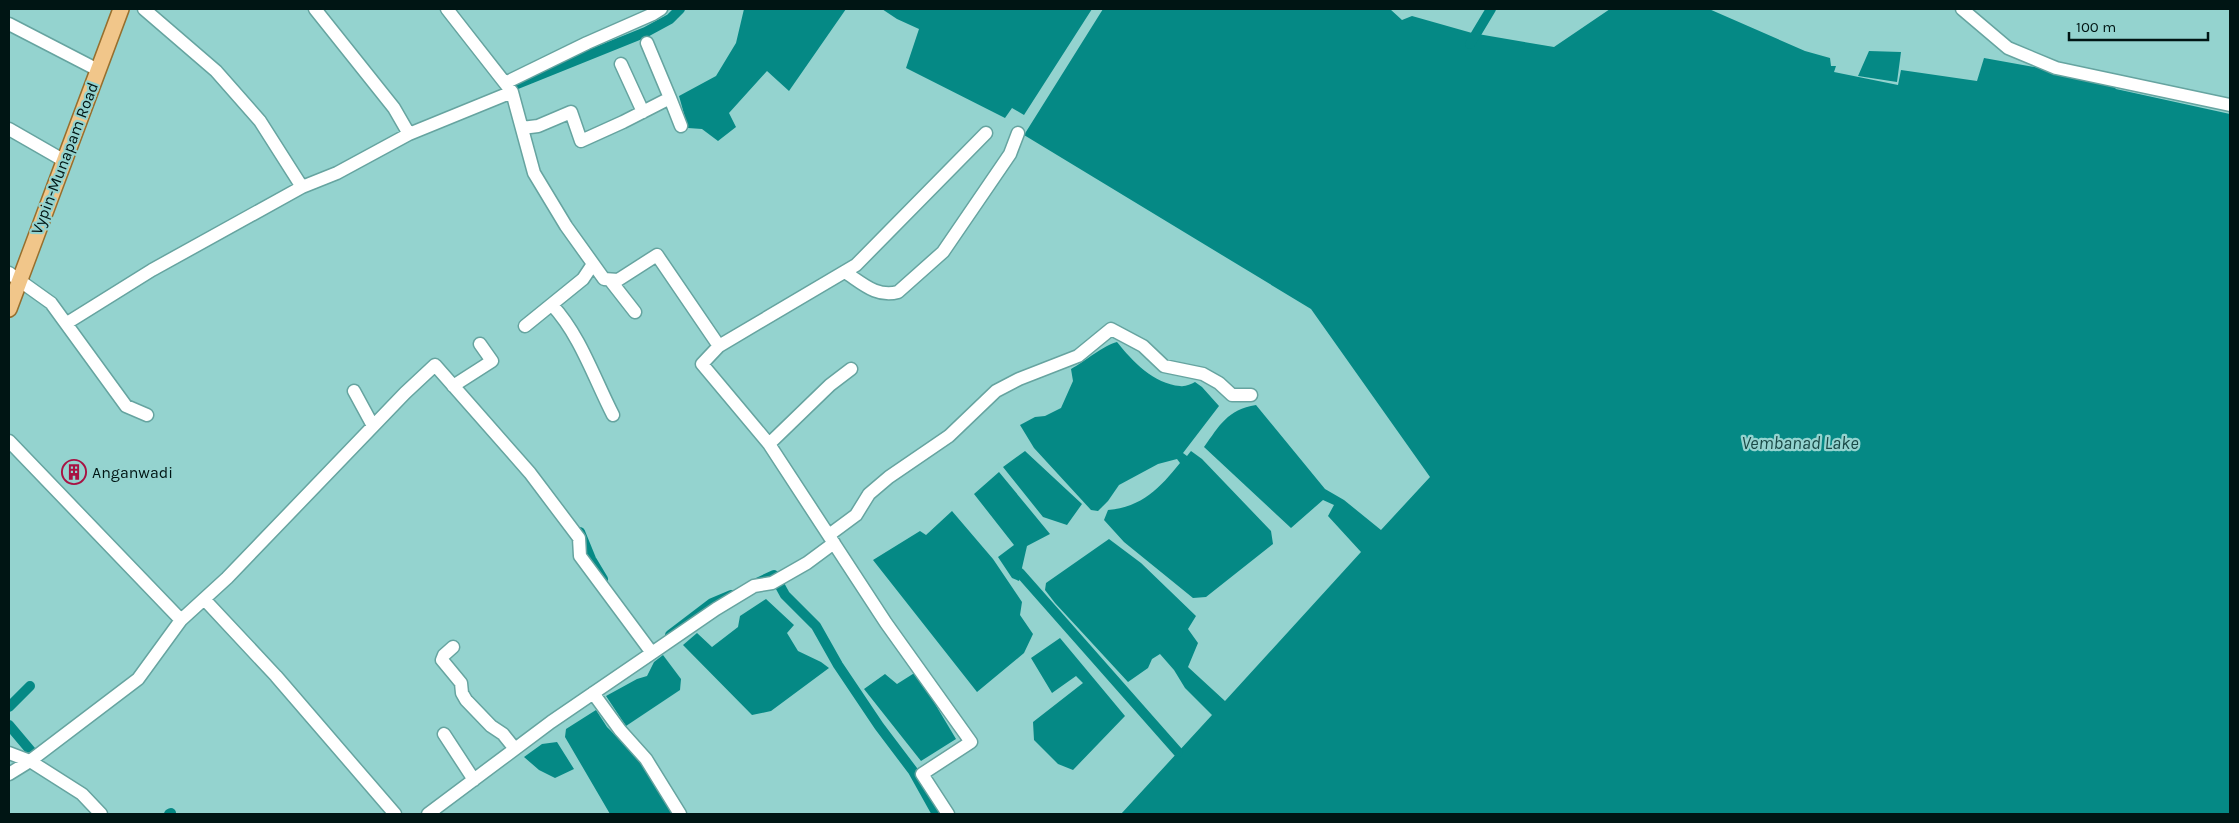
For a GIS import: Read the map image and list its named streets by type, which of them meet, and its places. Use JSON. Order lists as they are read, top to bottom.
{
  "streets": {
    "main road": ["Vypin-Munapam Road"]
  },
  "water": ["Vembanad Lake"],
  "places": {
    "building": ["Anganwadi"]
  },
  "scale_bar": "100 m"
}
